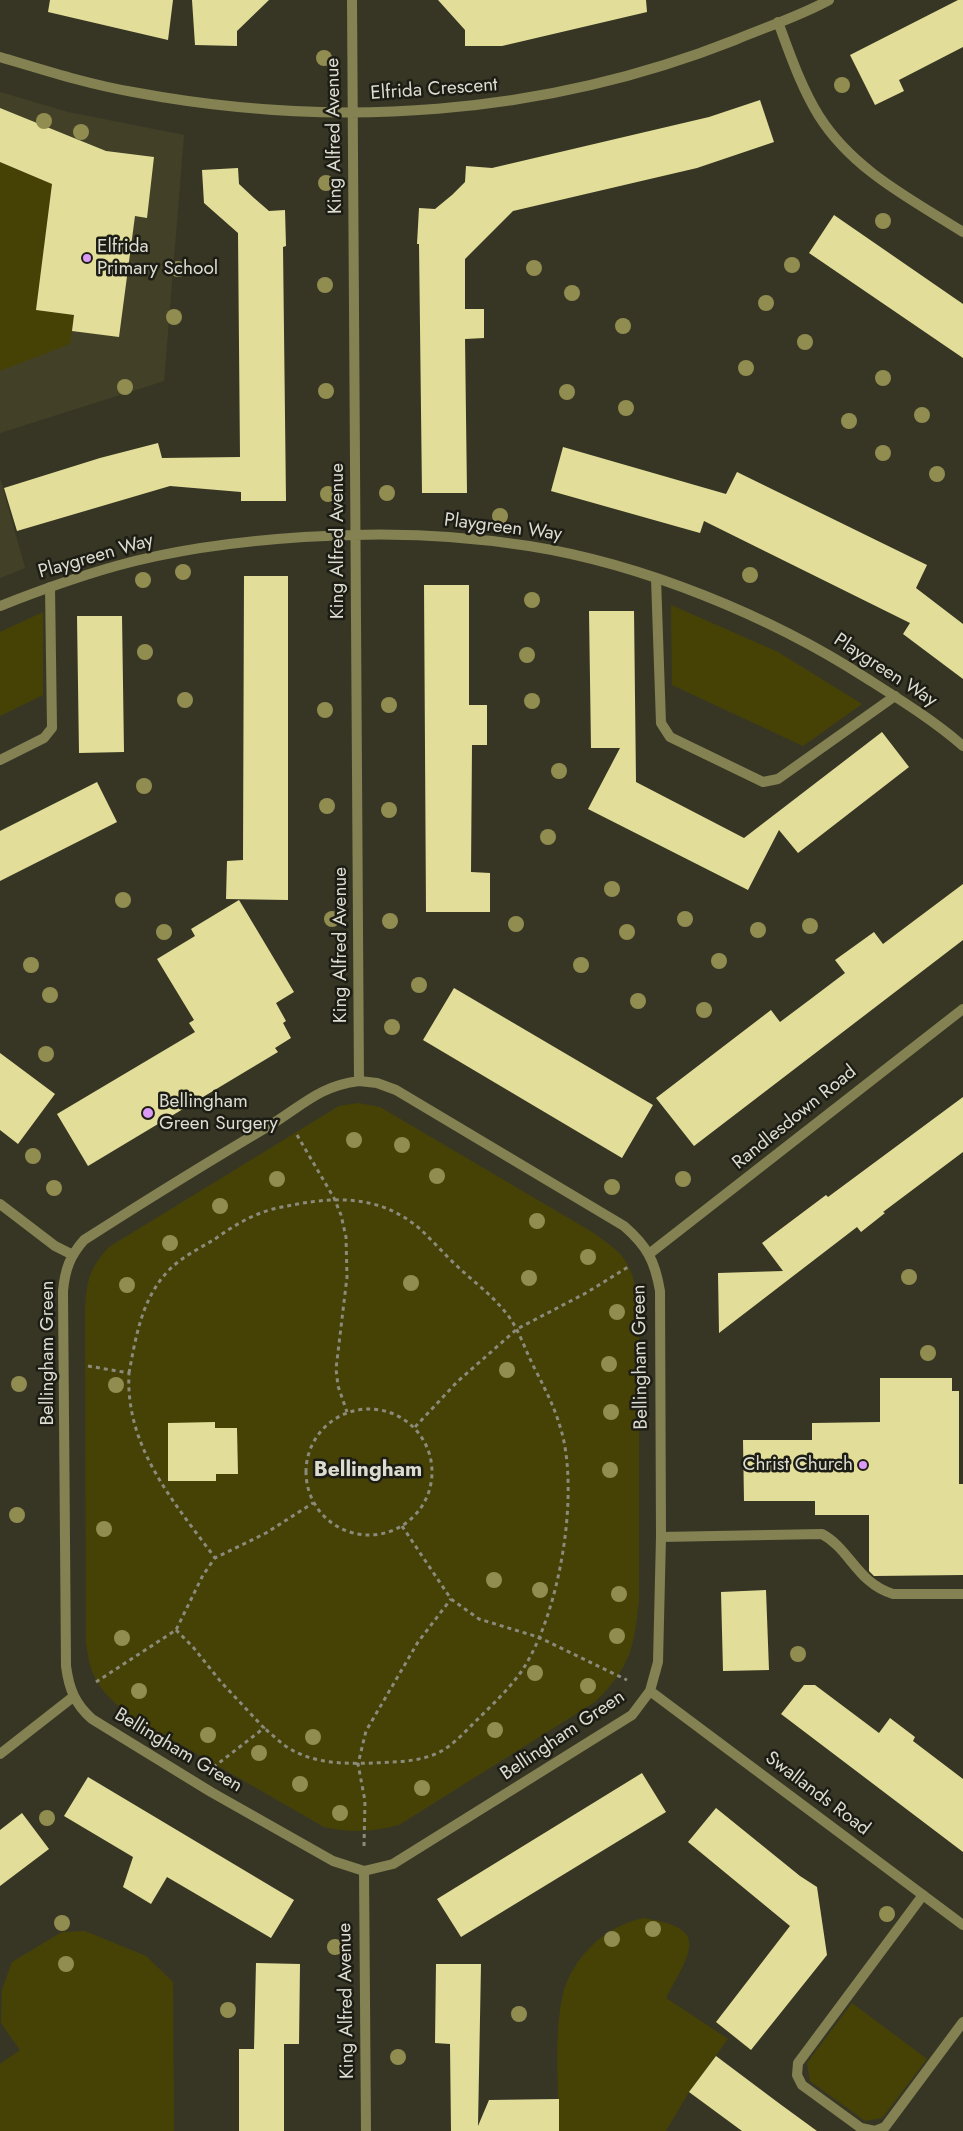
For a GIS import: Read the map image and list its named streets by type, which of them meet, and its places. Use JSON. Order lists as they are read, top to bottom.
{
  "streets": {
    "street": [
      "Elfrida Crescent",
      "King Alfred Avenue",
      "Playgreen Way",
      "Randlesdown Road",
      "Bellingham Green",
      "Swallands Road"
    ]
  },
  "crossings": [
    ["Elfrida Crescent", "King Alfred Avenue"],
    ["King Alfred Avenue", "Playgreen Way"],
    ["King Alfred Avenue", "Bellingham Green"],
    ["Randlesdown Road", "Bellingham Green"],
    ["Bellingham Green", "Swallands Road"]
  ],
  "districts": ["Bellingham"],
  "places": ["Elfrida Primary School", "Bellingham Green Surgery", "Christ Church"]
}
